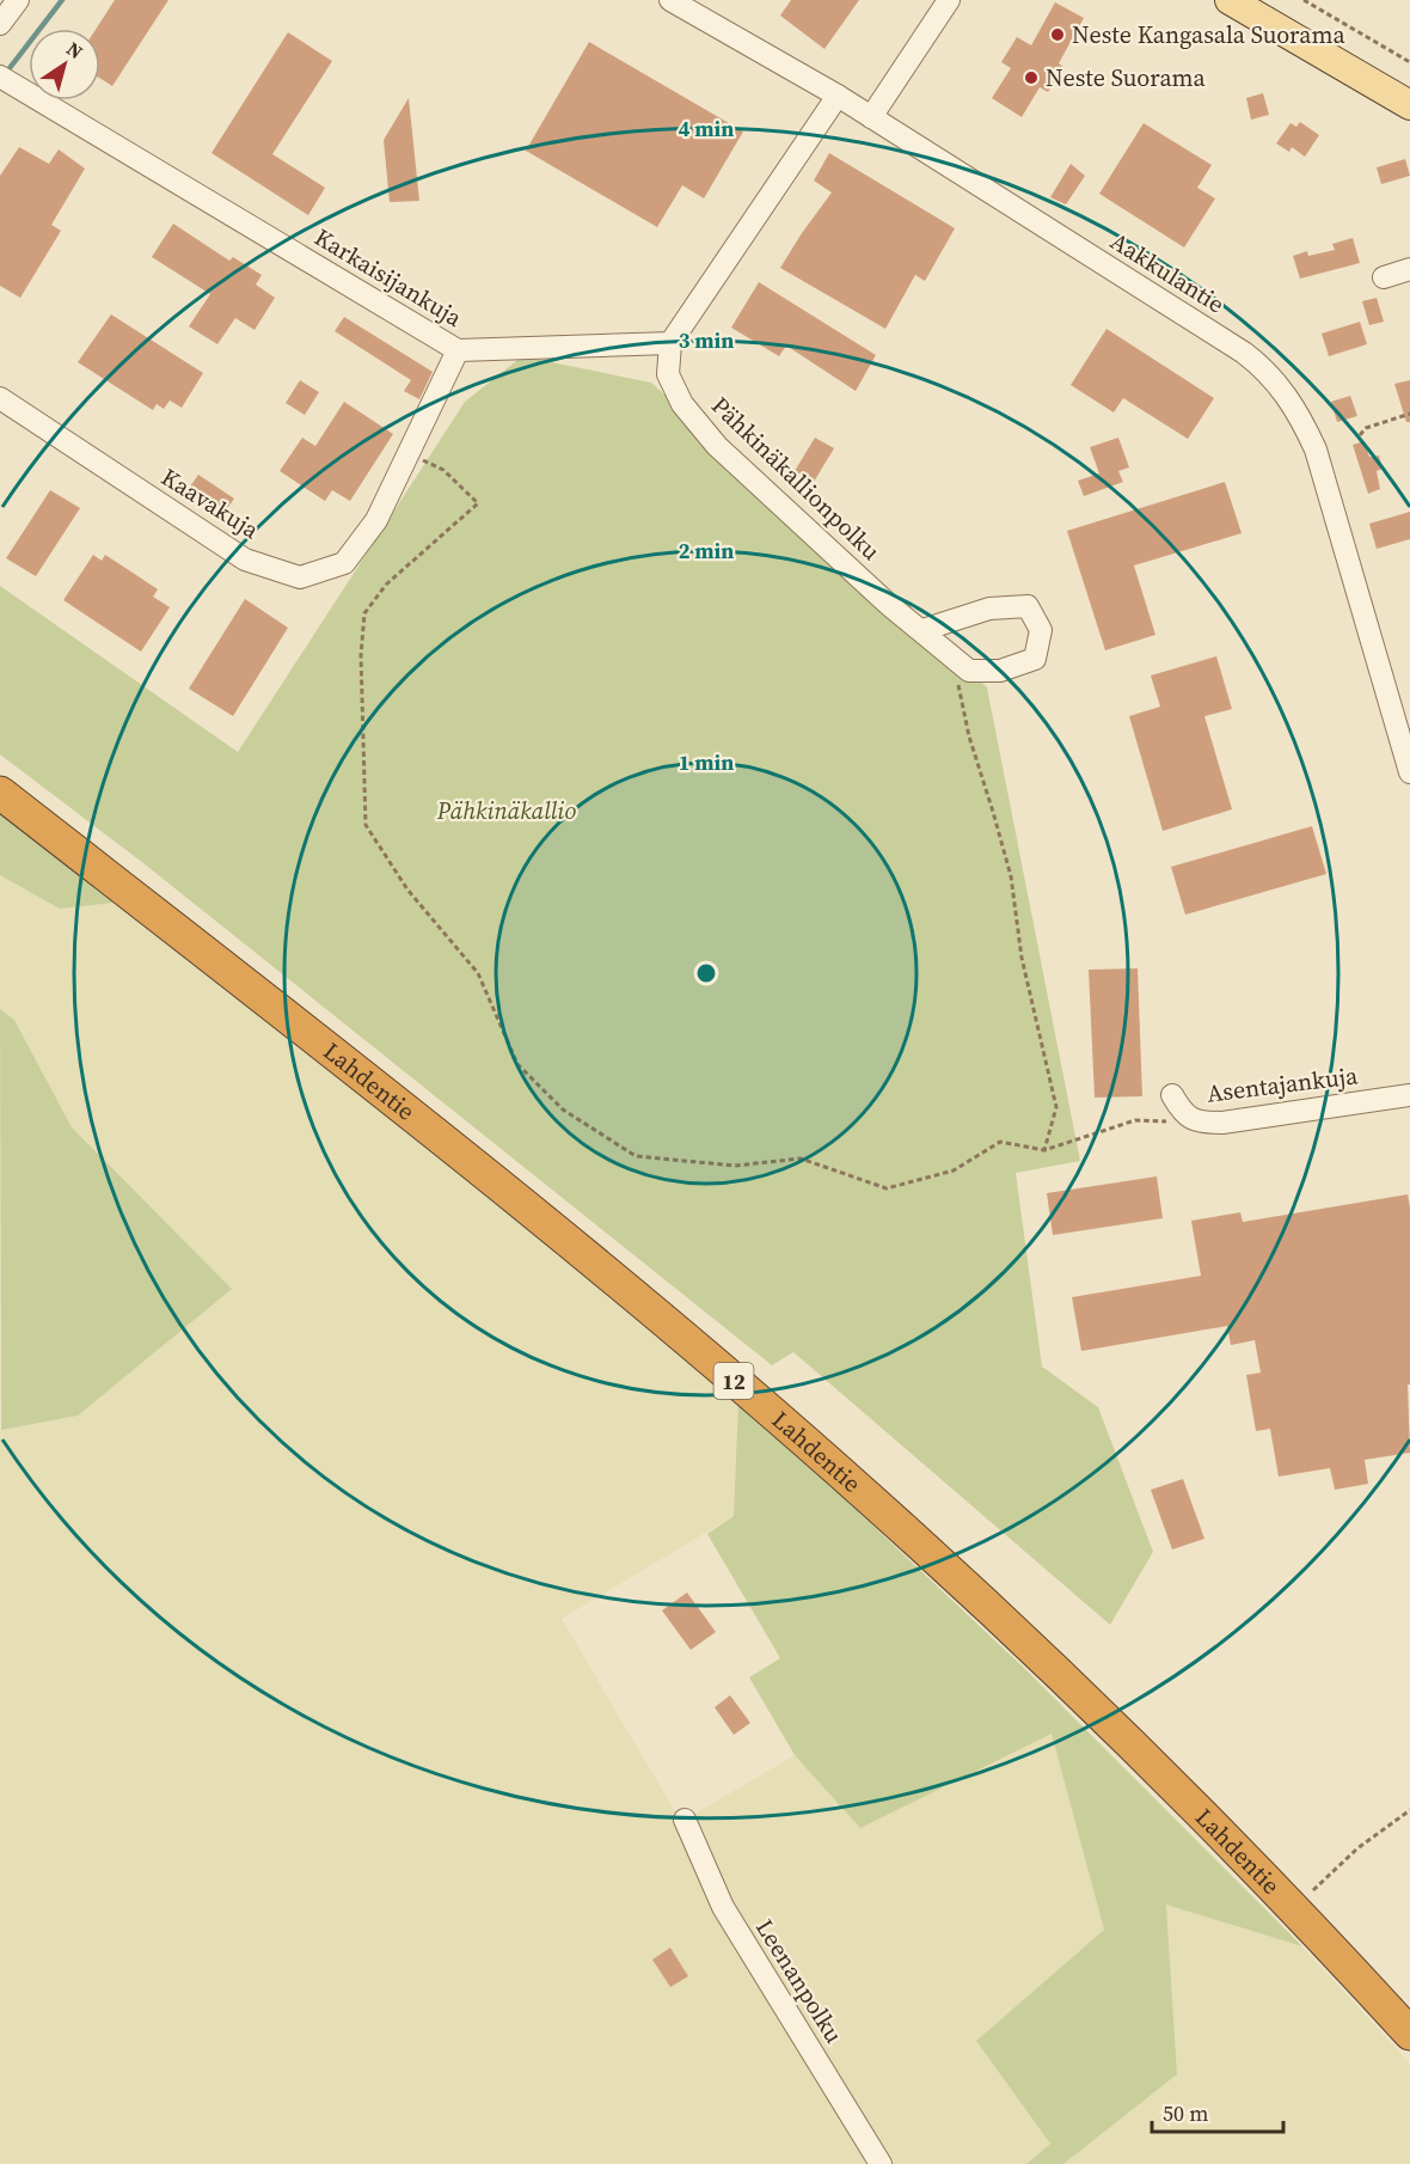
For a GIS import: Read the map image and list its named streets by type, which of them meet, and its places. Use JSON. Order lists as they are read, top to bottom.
{
  "streets": {
    "highway": ["Lahdentie", "12"],
    "street": [
      "Aakkulantie",
      "Karkaisijankuja",
      "Pähkinäkallionpolku",
      "Kaavakuja",
      "Asentajankuja",
      "Leenanpolku"
    ]
  },
  "crossings": [
    ["Karkaisijankuja", "Pähkinäkallionpolku"],
    ["Karkaisijankuja", "Kaavakuja"]
  ],
  "parks": ["Pähkinäkallio"],
  "places": ["Neste Kangasala Suorama", "Neste Suorama"],
  "scale_bar": "50 m",
  "north": "top right",
  "rings": [
    "4 min",
    "3 min",
    "2 min",
    "1 min"
  ]
}
